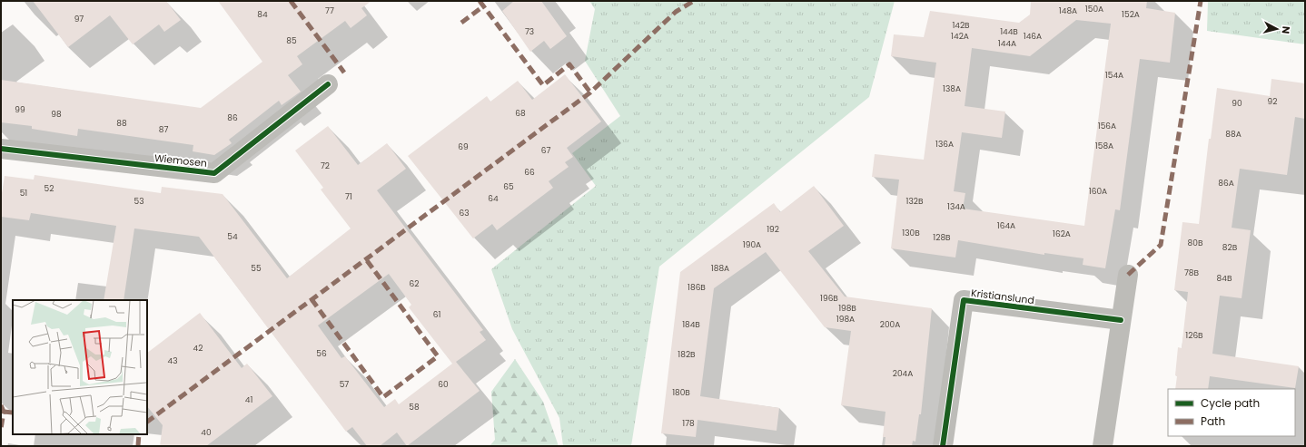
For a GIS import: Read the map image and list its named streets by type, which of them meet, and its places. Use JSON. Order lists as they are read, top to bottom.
{
  "streets": {
    "street": ["Wiemosen", "Kristianslund"]
  },
  "house_numbers": [
    "150A",
    "77",
    "148A",
    "84",
    "152A",
    "97",
    "142B",
    "73",
    "144B",
    "142A",
    "146A",
    "85",
    "144A",
    "154A",
    "138A",
    "92",
    "90",
    "99",
    "68",
    "98",
    "86",
    "88",
    "156A",
    "87",
    "88A",
    "136A",
    "158A",
    "69",
    "67",
    "72",
    "66",
    "86A",
    "65",
    "52",
    "160A",
    "51",
    "71",
    "64",
    "53",
    "132B",
    "134A",
    "63",
    "164A",
    "192",
    "130B",
    "162A",
    "54",
    "128B",
    "80B",
    "190A",
    "82B",
    "55",
    "188A",
    "78B",
    "84B",
    "62",
    "186B",
    "196B",
    "198B",
    "61",
    "198A",
    "184B",
    "200A",
    "126B",
    "42",
    "56",
    "182B",
    "43",
    "204A",
    "57",
    "60",
    "180B",
    "41",
    "58",
    "178",
    "40"
  ],
  "legend": ["Cycle path", "Path"],
  "north": "right"
}
